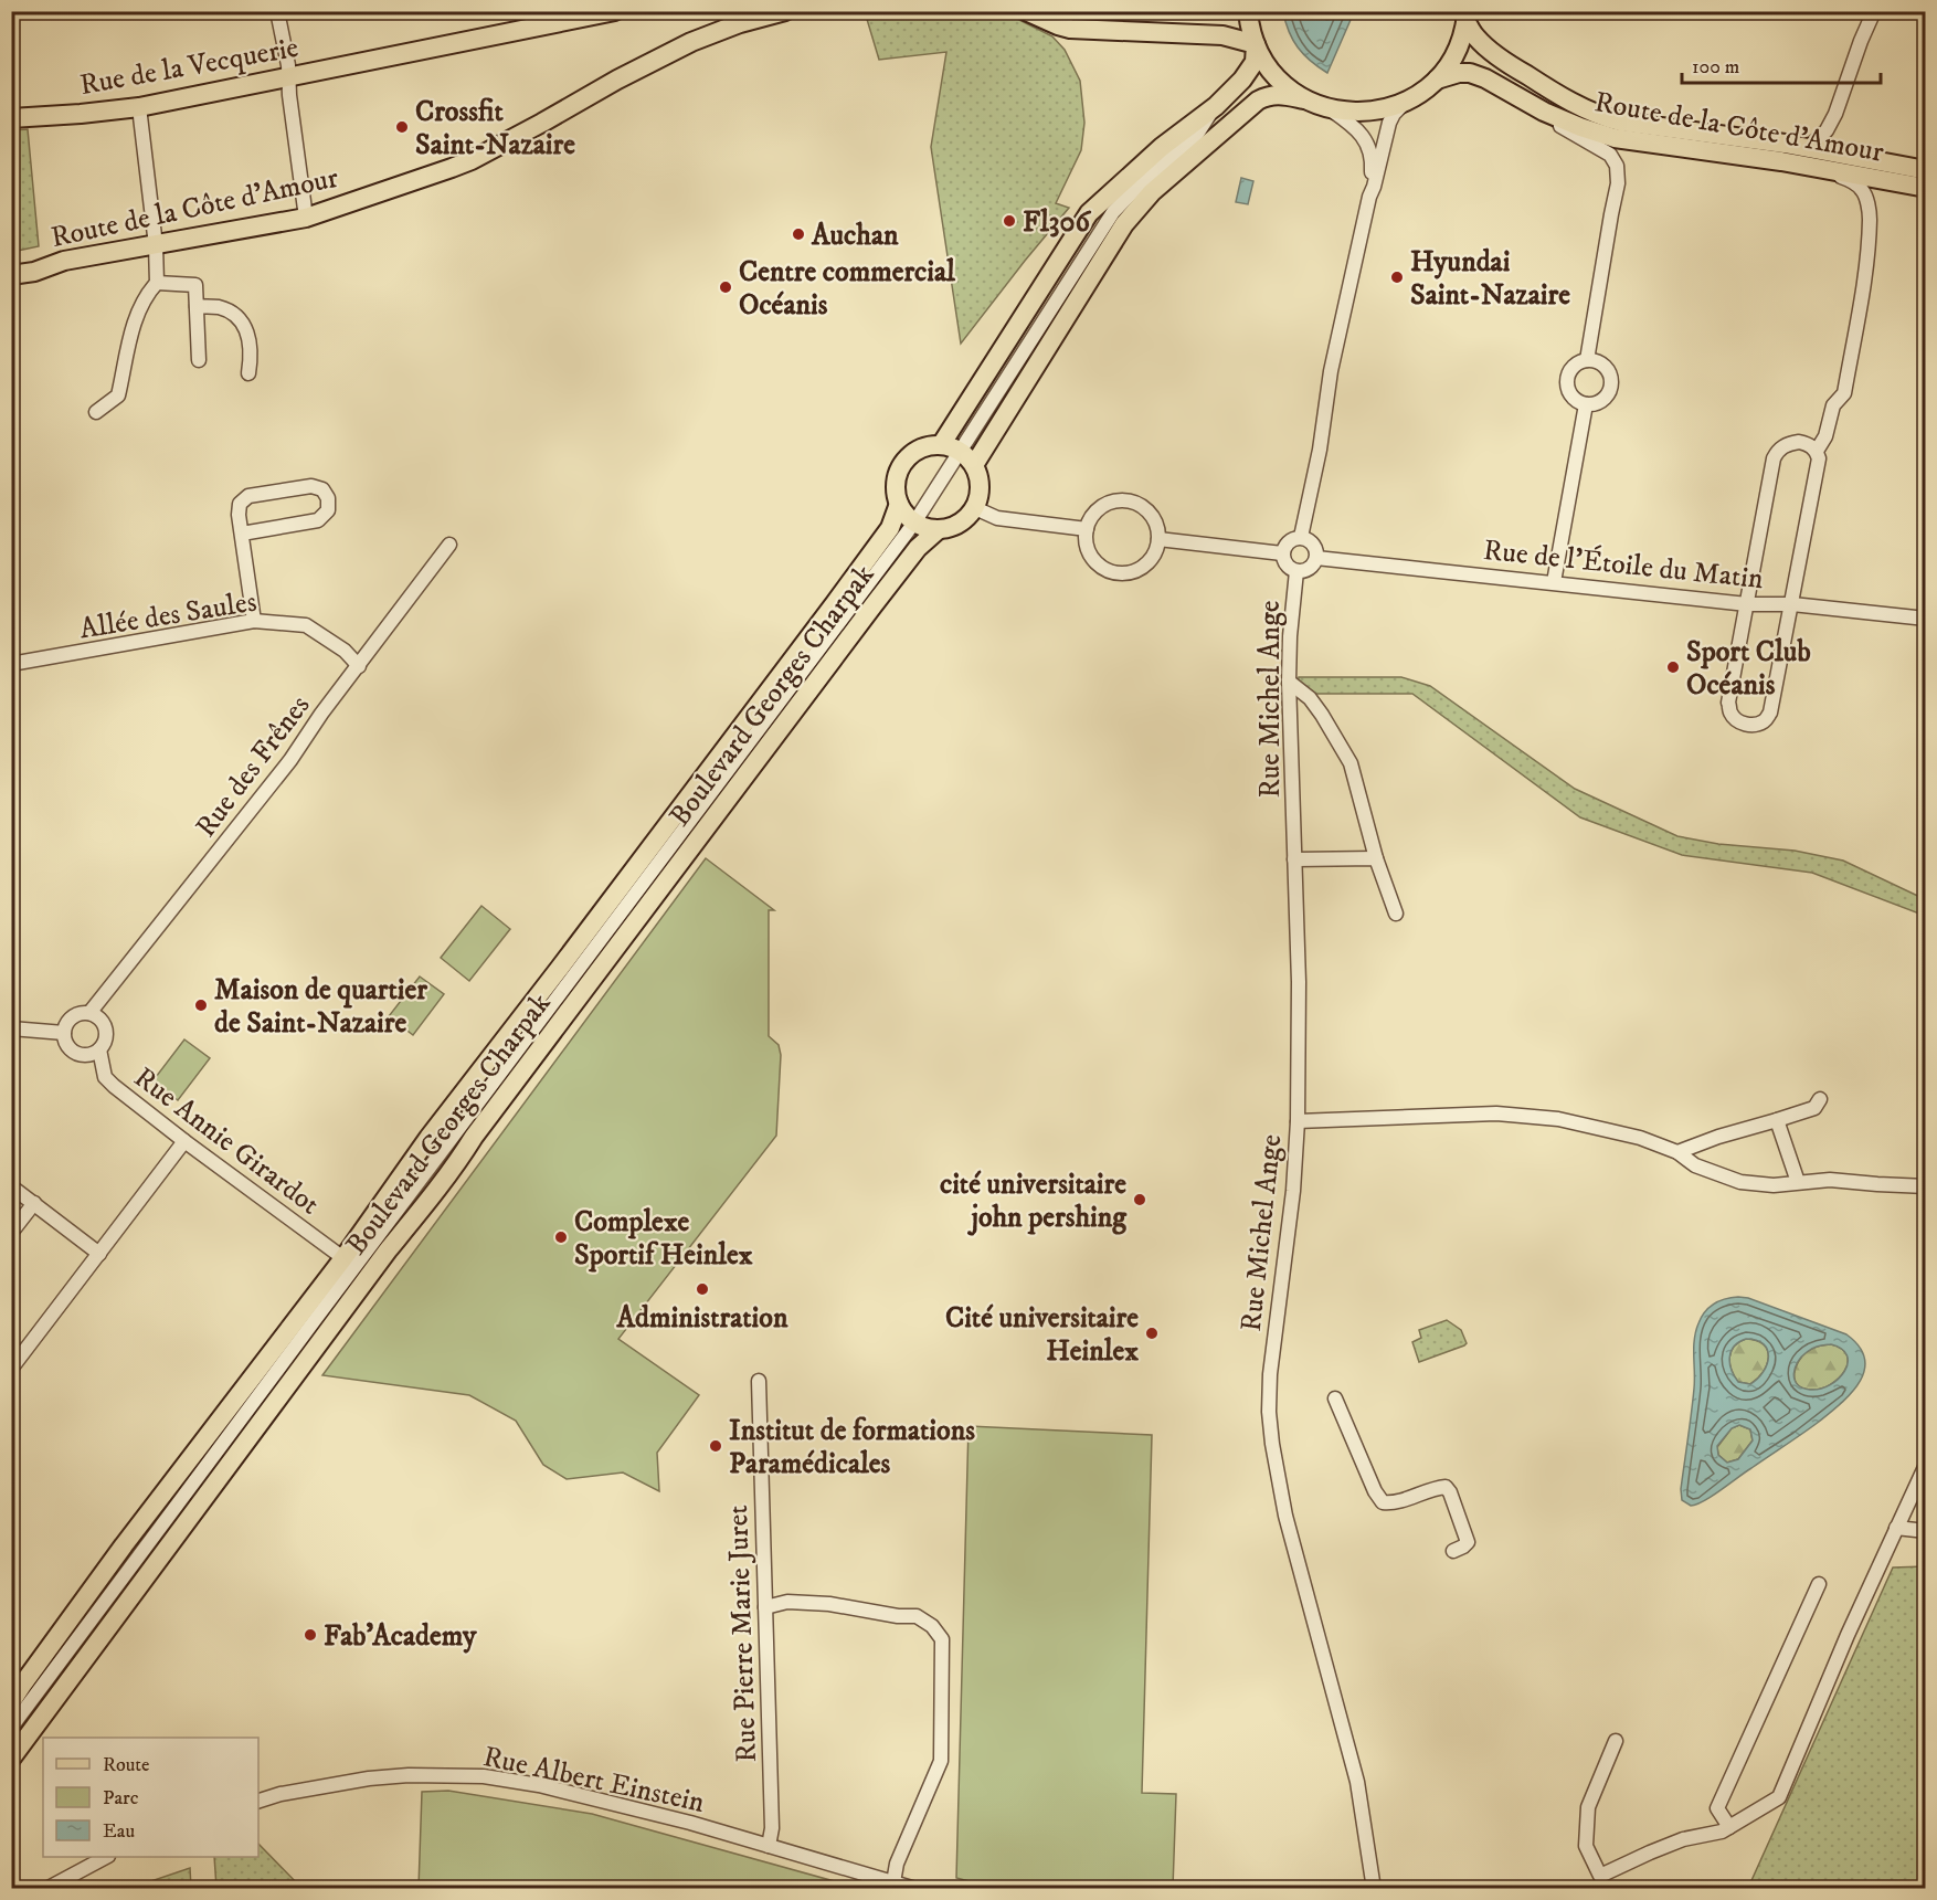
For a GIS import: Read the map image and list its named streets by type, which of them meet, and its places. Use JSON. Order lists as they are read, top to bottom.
{
  "streets": {
    "main road": ["Rue de la Vecquerie", "Route de la Côte d'Amour", "Boulevard Georges Charpak"],
    "street": [
      "Rue de l'Étoile du Matin",
      "Allée des Saules",
      "Rue Michel Ange",
      "Rue des Frênes",
      "Rue Annie Girardot",
      "Rue Pierre Marie Juret",
      "Rue Albert Einstein"
    ]
  },
  "crossings": [
    ["Rue de l'Étoile du Matin", "Rue Michel Ange"],
    ["Allée des Saules", "Rue des Frênes"],
    ["Boulevard Georges Charpak", "Rue Annie Girardot"],
    ["Rue des Frênes", "Rue Annie Girardot"],
    ["Rue Pierre Marie Juret", "Rue Albert Einstein"]
  ],
  "places": [
    "Crossfit Saint-Nazaire",
    "Fl306",
    "Auchan",
    "Hyundai Saint-Nazaire",
    "Centre commercial Océanis",
    "Sport Club Océanis",
    "Maison de quartier de Saint-Nazaire",
    "cité universitaire john pershing",
    "Complexe Sportif Heinlex",
    "Administration",
    "Cité universitaire Heinlex",
    "Institut de formations Paramédicales",
    "Fab’Academy"
  ],
  "legend": ["Route", "Parc", "Eau"],
  "scale_bar": "100 m"
}
